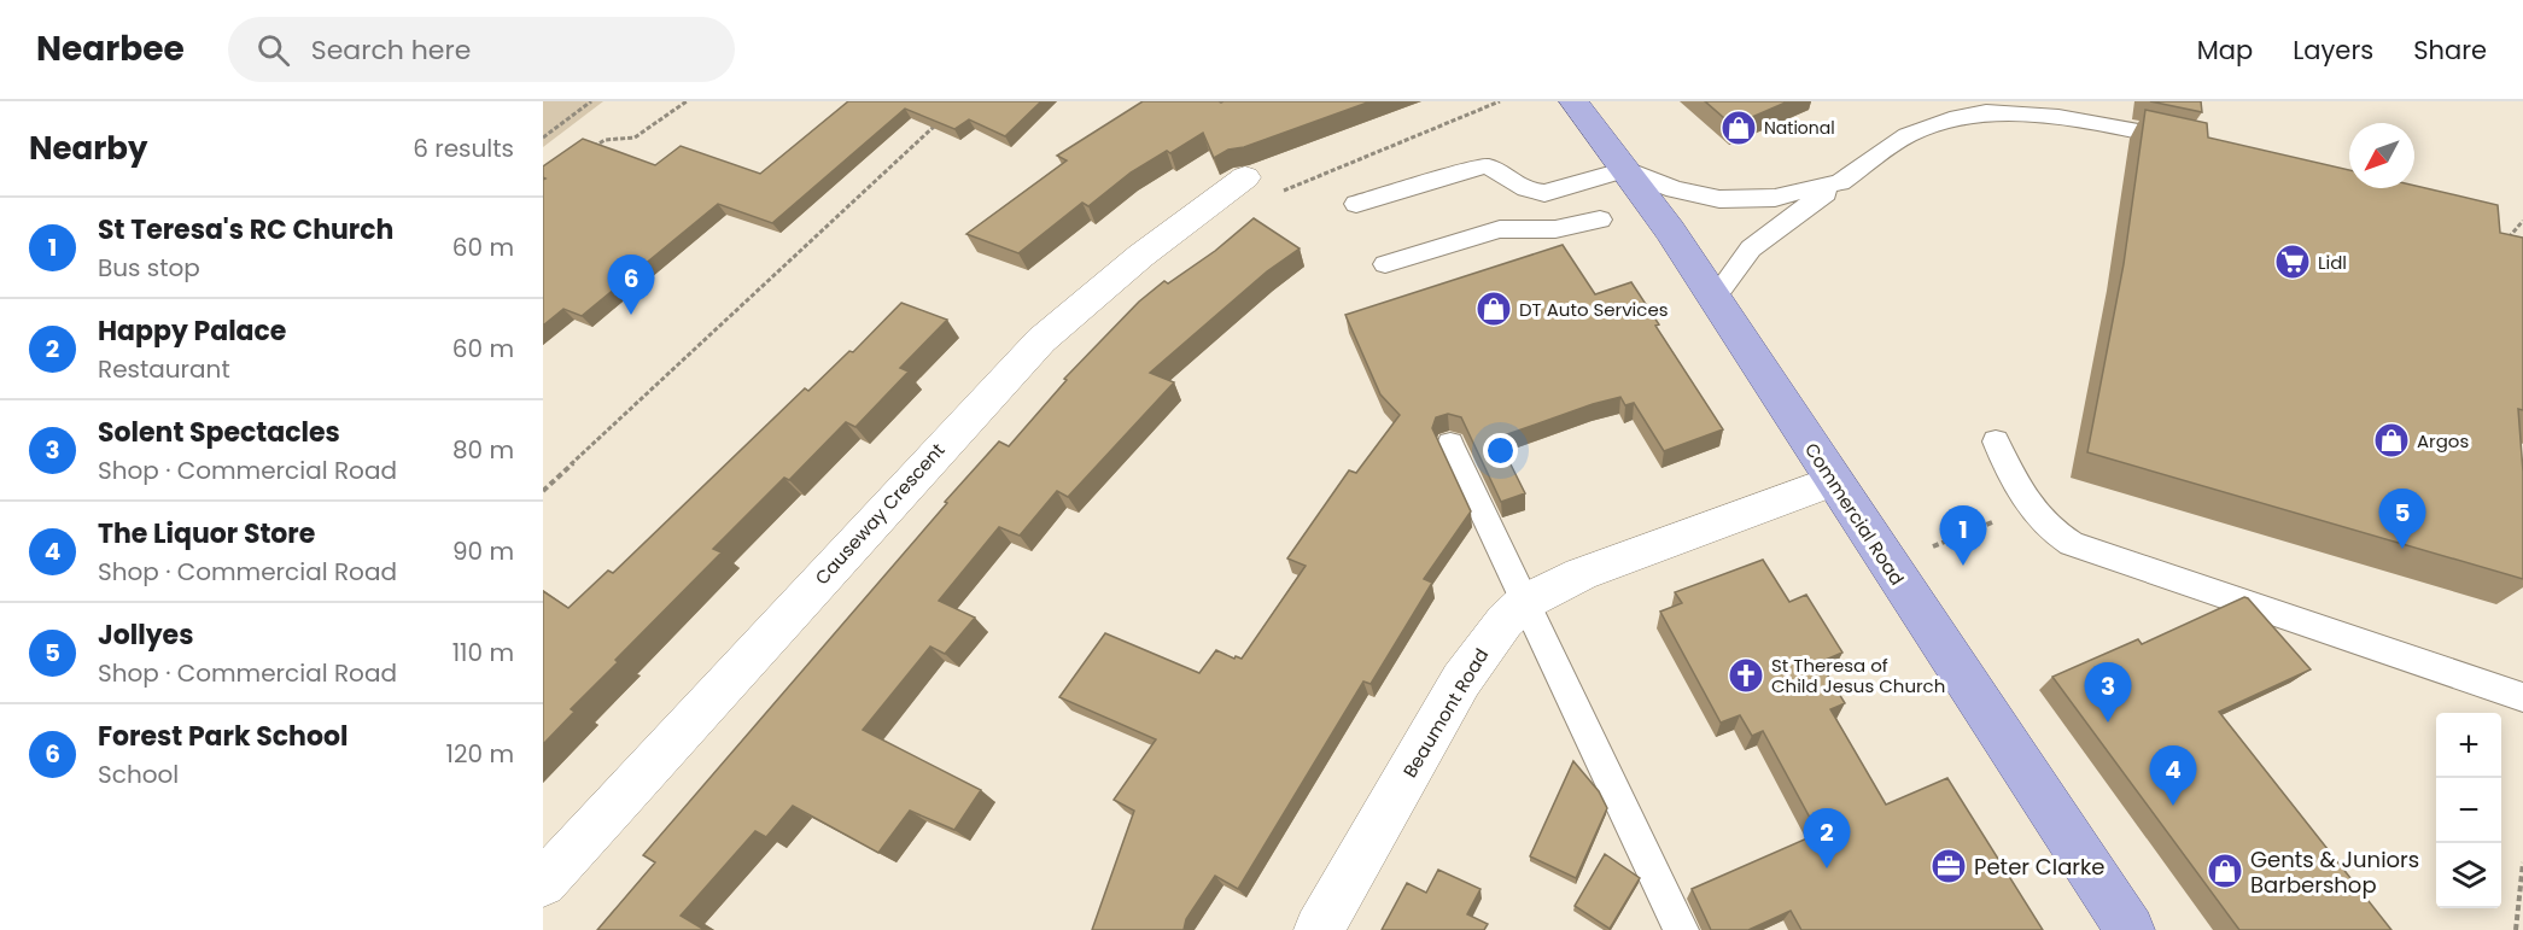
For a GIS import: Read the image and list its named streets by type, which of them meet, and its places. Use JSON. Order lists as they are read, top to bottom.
{
  "streets": {
    "main road": ["Commercial Road"],
    "street": ["Causeway Crescent", "Beaumont Road"]
  },
  "crossings": [
    ["Commercial Road", "Beaumont Road"]
  ],
  "places": {
    "shop": [
      "National",
      "DT Auto Services",
      "Argos",
      "Gents & Juniors Barbershop"
    ],
    "supermarket": ["Lidl"],
    "church": ["St Theresa of Child Jesus Church"],
    "office": ["Peter Clarke"]
  },
  "north": "bottom left",
  "page": {
    "header": "Nearbee",
    "search": "Search here",
    "nav": ["Map", "Layers", "Share"],
    "heading": ["Nearby", "6 results"],
    "list": [
      {
        "mark": "1",
        "name": "St Teresa's RC Church",
        "note": "Bus stop",
        "value": "60 m"
      },
      {
        "mark": "2",
        "name": "Happy Palace",
        "note": "Restaurant",
        "value": "60 m"
      },
      {
        "mark": "3",
        "name": "Solent Spectacles",
        "note": "Shop · Commercial Road",
        "value": "80 m"
      },
      {
        "mark": "4",
        "name": "The Liquor Store",
        "note": "Shop · Commercial Road",
        "value": "90 m"
      },
      {
        "mark": "5",
        "name": "Jollyes",
        "note": "Shop · Commercial Road",
        "value": "110 m"
      },
      {
        "mark": "6",
        "name": "Forest Park School",
        "note": "School",
        "value": "120 m"
      }
    ],
    "pins": [
      "6",
      "5",
      "1",
      "3",
      "4",
      "2"
    ],
    "map_buttons": ["+", "−"]
  }
}
